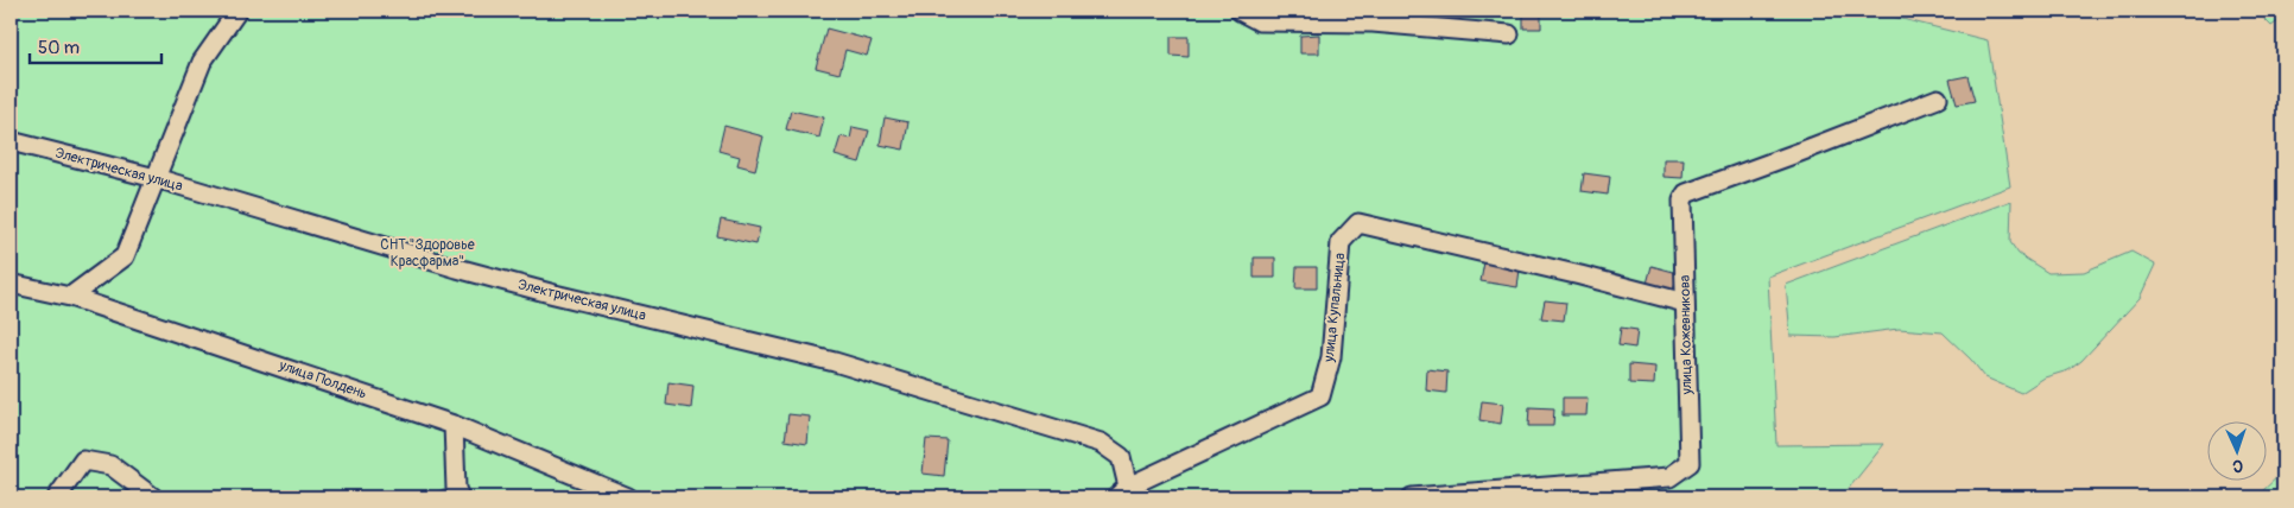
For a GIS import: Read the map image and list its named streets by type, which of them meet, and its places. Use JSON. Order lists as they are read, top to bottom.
{
  "streets": {
    "street": [
      "Электрическая улица",
      "улица Купальница",
      "улица Кожевникова",
      "улица Полдень"
    ]
  },
  "crossings": [
    ["Электрическая улица", "улица Купальница"],
    ["улица Купальница", "улица Кожевникова"]
  ],
  "parks": ["СНТ \"Здоровье Красфарма\""],
  "scale_bar": "50 m",
  "north": "bottom"
}
